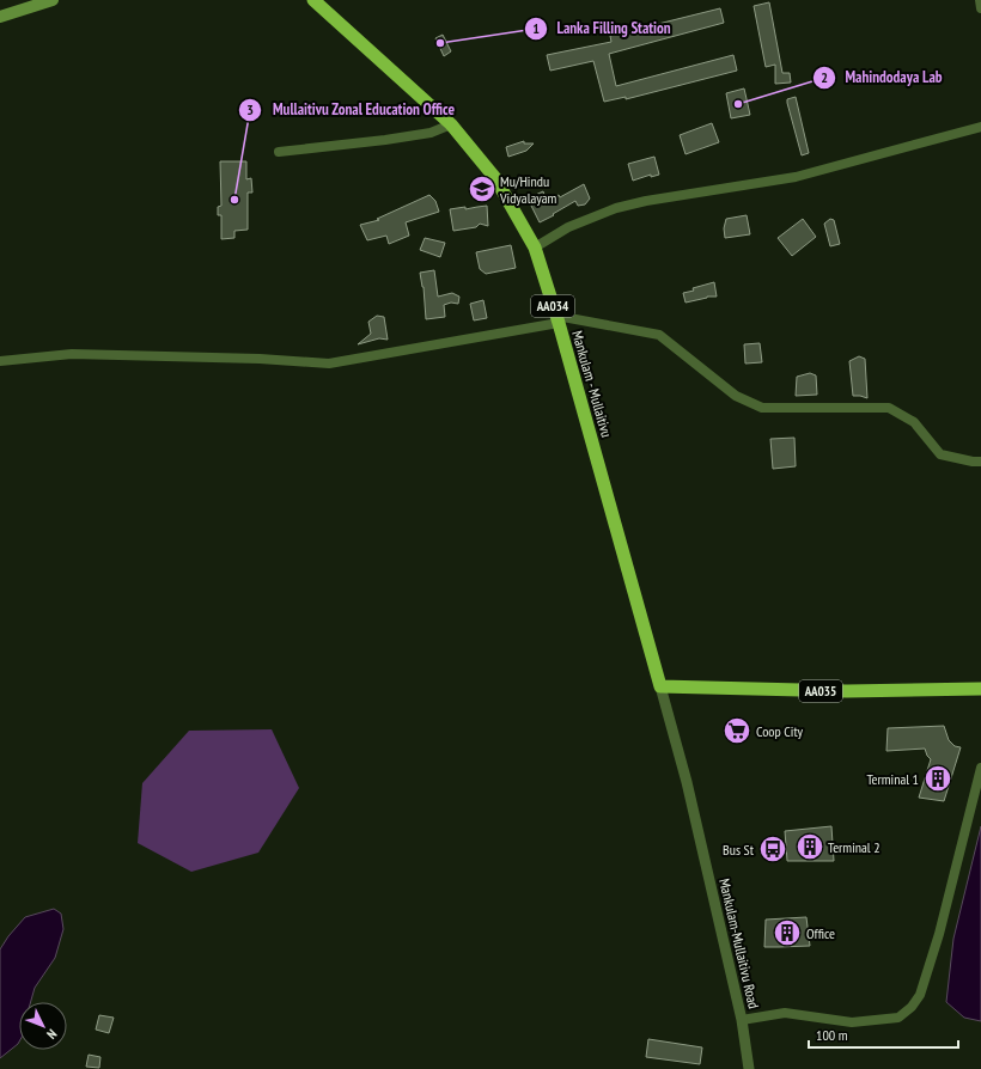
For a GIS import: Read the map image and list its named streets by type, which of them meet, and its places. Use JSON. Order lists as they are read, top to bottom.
{
  "streets": {
    "highway": ["AA034", "Mankulam - Mullaitivu", "AA035"],
    "street": ["Mankulam-Mullaitivu Road"]
  },
  "crossings": [
    ["Mankulam - Mullaitivu", "AA035"],
    ["Mankulam - Mullaitivu", "Mankulam-Mullaitivu Road"],
    ["AA035", "Mankulam-Mullaitivu Road"]
  ],
  "places": {
    "other": ["Lanka Filling Station", "Mahindodaya Lab", "Mullaitivu Zonal Education Office"],
    "school or university": ["Mu/Hindu Vidyalayam"],
    "supermarket": ["Coop City"],
    "building": ["Terminal 1", "Terminal 2", "Office"],
    "bus stop": ["Bus St"]
  },
  "scale_bar": "100 m",
  "north": "bottom right"
}
